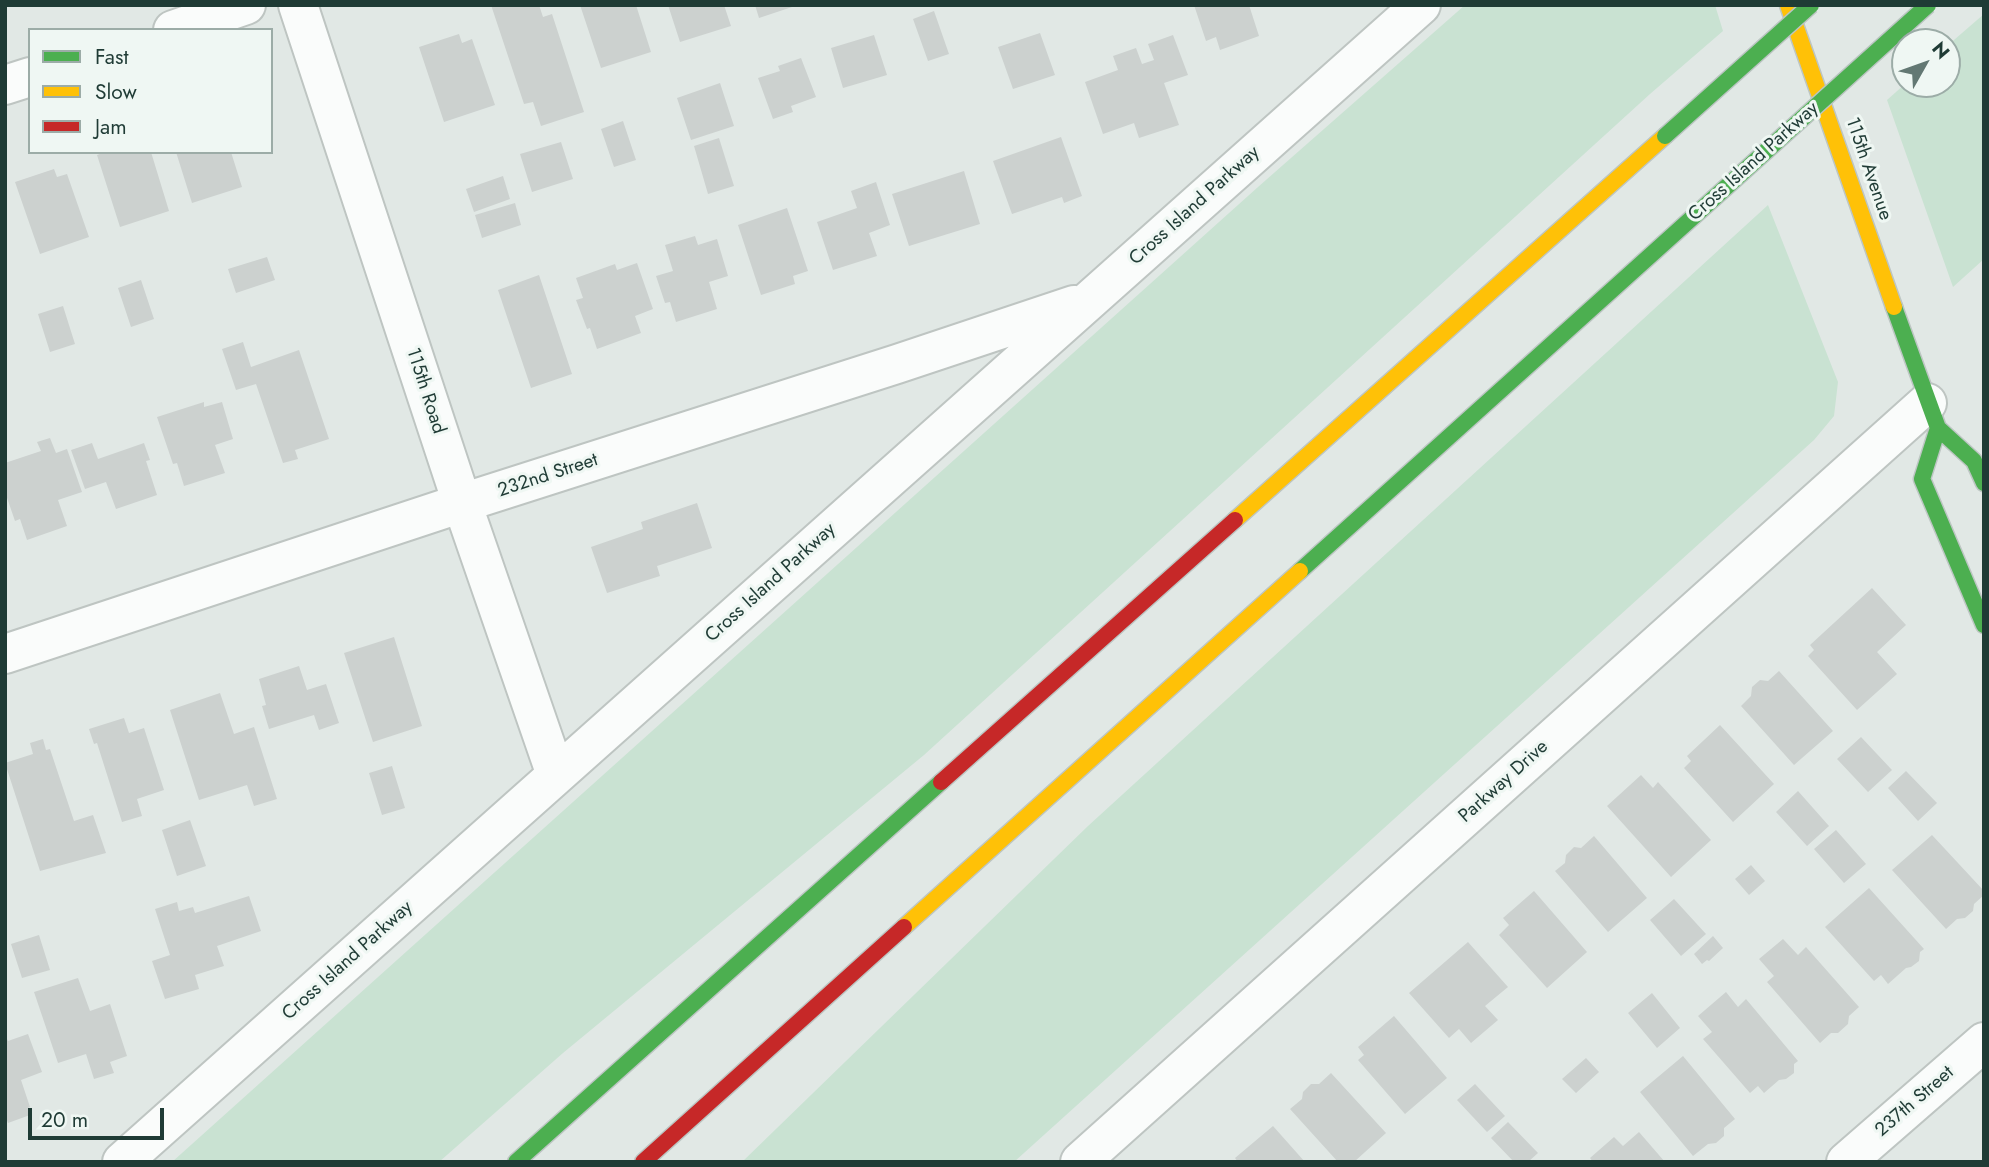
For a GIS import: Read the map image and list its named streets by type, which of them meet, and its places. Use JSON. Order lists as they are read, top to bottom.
{
  "streets": {
    "main road": ["Cross Island Parkway", "115th Avenue"],
    "street": [
      "115th Road",
      "232nd Street",
      "Parkway Drive",
      "237th Street"
    ]
  },
  "crossings": [
    ["Cross Island Parkway", "115th Road"],
    ["Cross Island Parkway", "232nd Street"],
    ["115th Avenue", "Parkway Drive"],
    ["115th Road", "232nd Street"]
  ],
  "legend": ["Fast", "Slow", "Jam"],
  "scale_bar": "20 m",
  "north": "top right"
}
